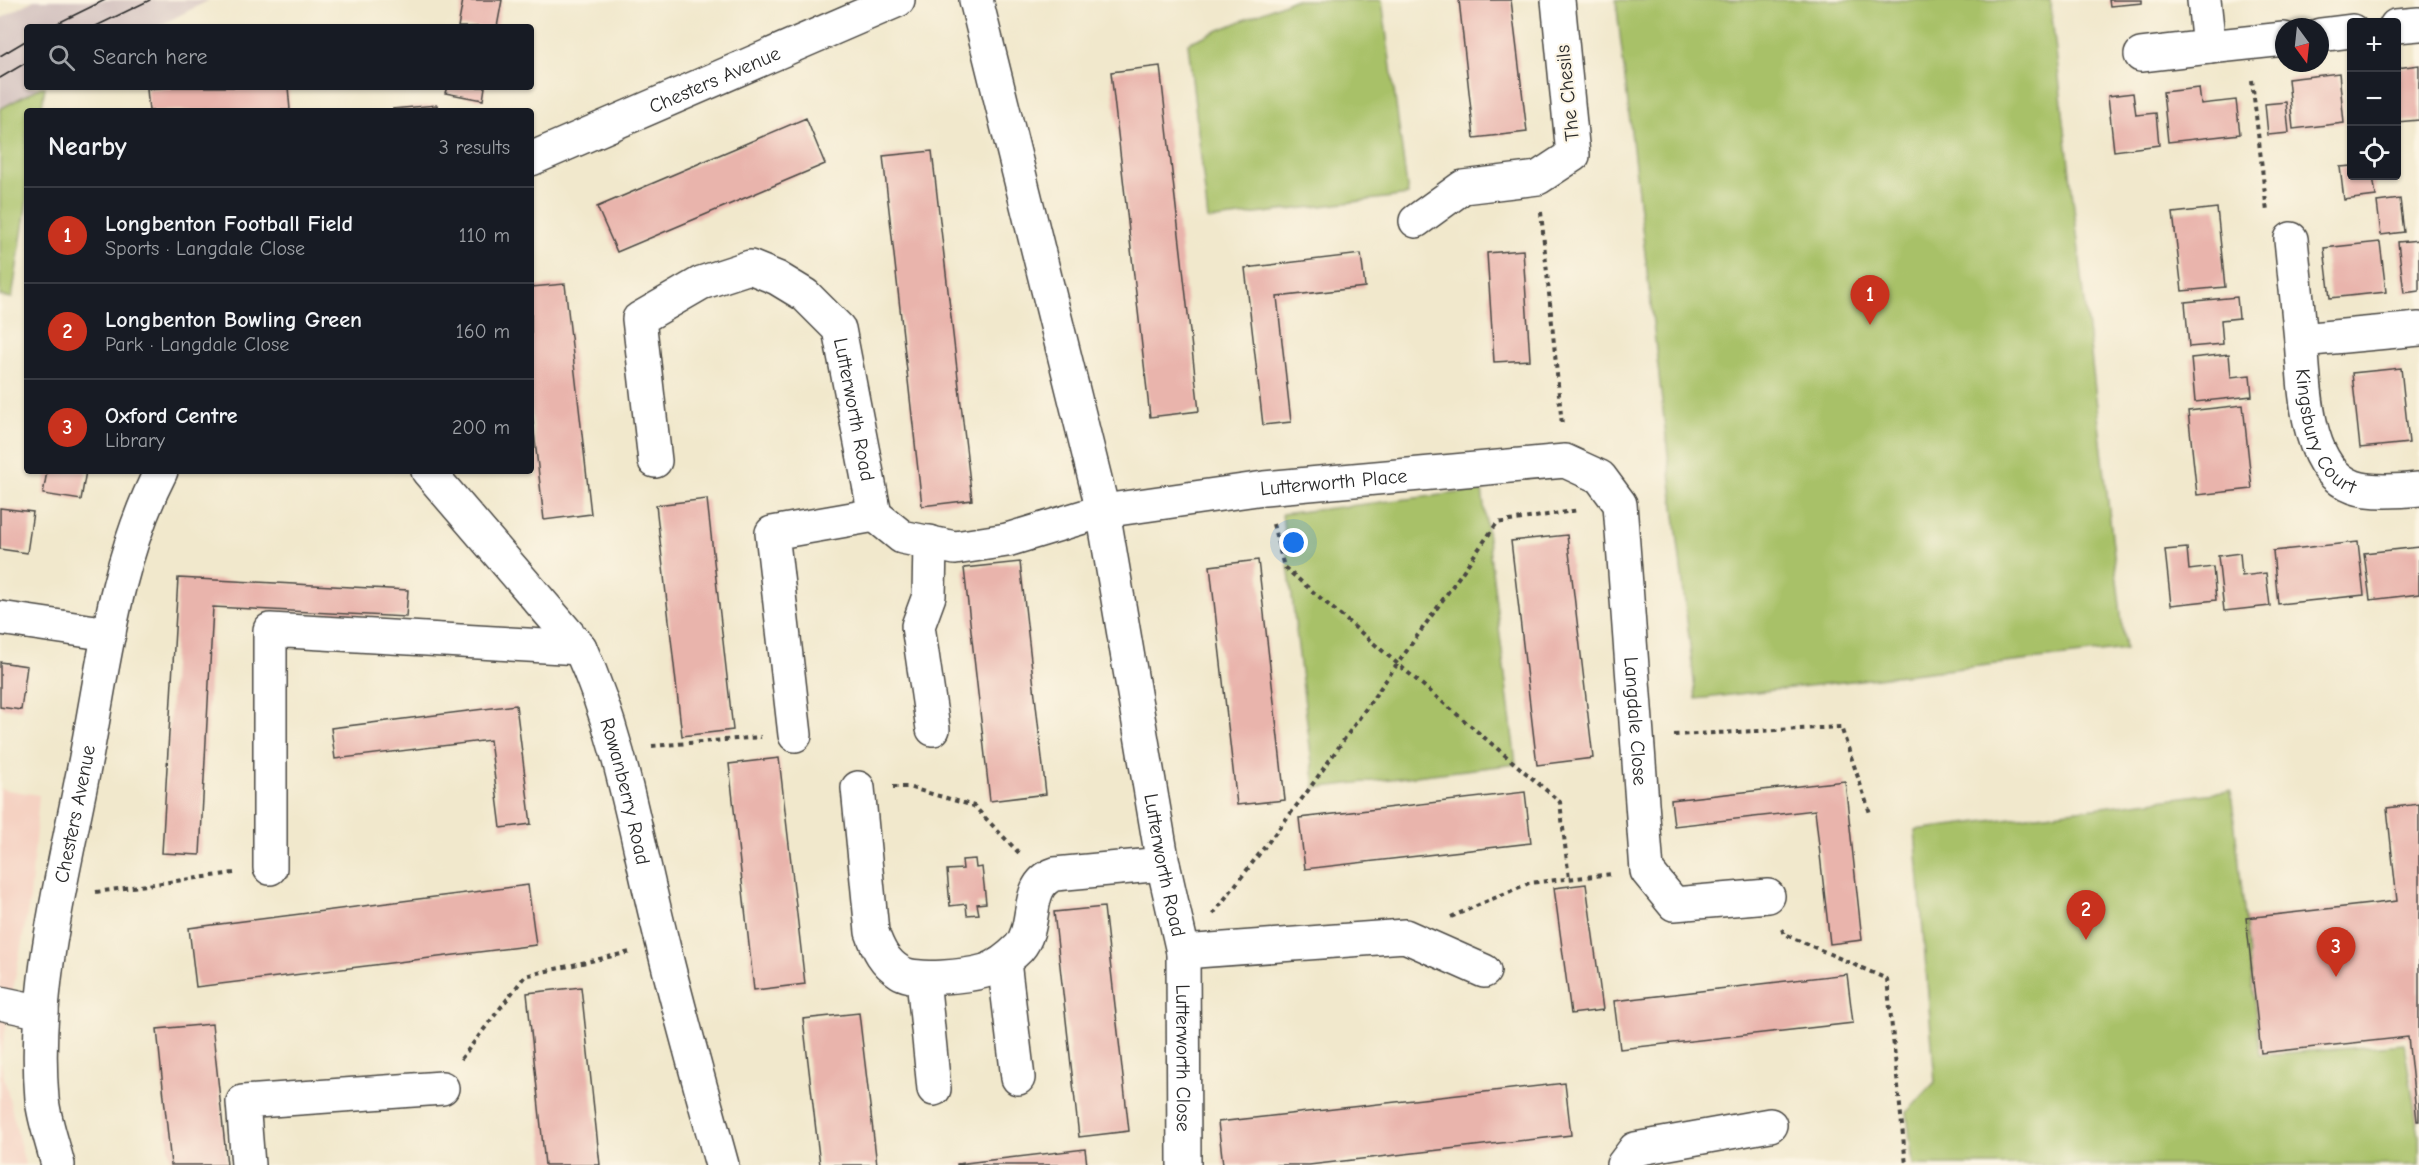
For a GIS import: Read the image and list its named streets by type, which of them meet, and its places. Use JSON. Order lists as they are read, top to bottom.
{
  "streets": {
    "street": [
      "Chesters Avenue",
      "The Chesils",
      "Lutterworth Road",
      "Kingsbury Court",
      "Lutterworth Place",
      "Langdale Close",
      "Rowanberry Road",
      "Lutterworth Close"
    ]
  },
  "crossings": [
    ["Lutterworth Road", "Lutterworth Place"],
    ["Lutterworth Road", "Lutterworth Close"]
  ],
  "north": "bottom",
  "page": {
    "map_buttons": ["+", "−"],
    "search": "Search here",
    "heading": ["Nearby", "3 results"],
    "list": [
      {
        "mark": "1",
        "name": "Longbenton Football Field",
        "note": "Sports · Langdale Close",
        "value": "110 m"
      },
      {
        "mark": "2",
        "name": "Longbenton Bowling Green",
        "note": "Park · Langdale Close",
        "value": "160 m"
      },
      {
        "mark": "3",
        "name": "Oxford Centre",
        "note": "Library",
        "value": "200 m"
      }
    ],
    "pins": ["1", "2", "3"]
  }
}
